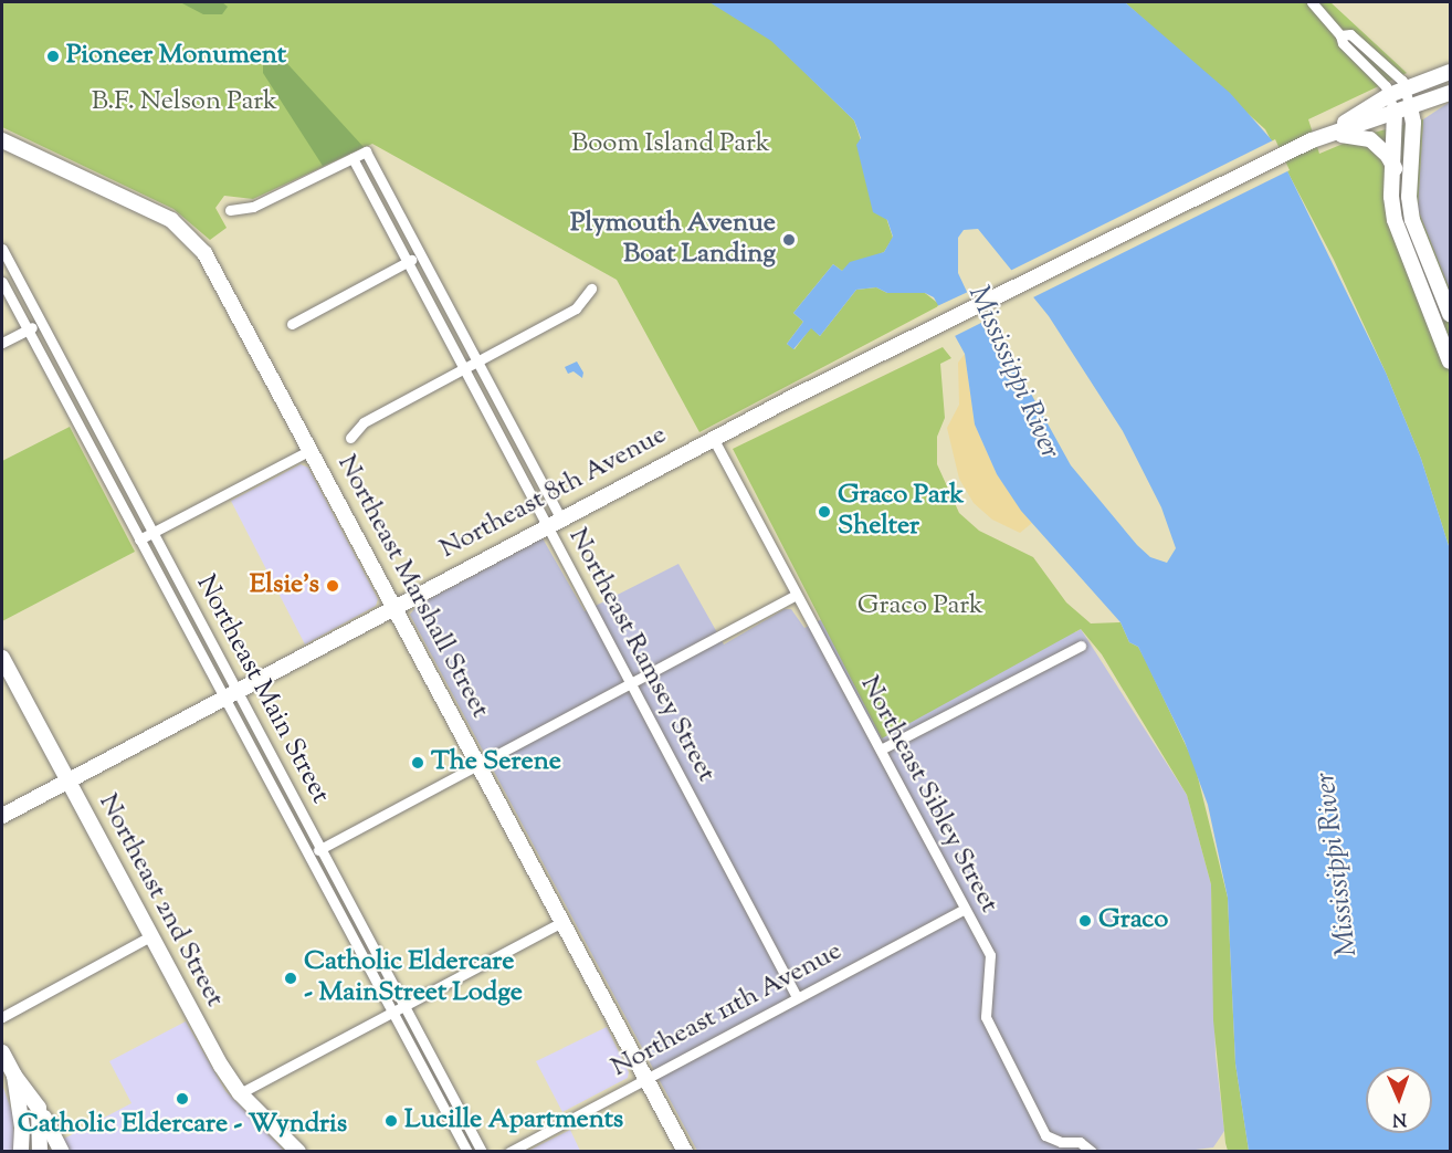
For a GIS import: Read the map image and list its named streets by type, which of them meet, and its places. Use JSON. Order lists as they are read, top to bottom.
{
  "streets": {
    "street": [
      "Northeast 8th Avenue",
      "Northeast Marshall Street",
      "Northeast Ramsey Street",
      "Northeast Main Street",
      "Northeast Sibley Street",
      "Northeast 2nd Street",
      "Northeast 11th Avenue"
    ]
  },
  "crossings": [
    ["Northeast 8th Avenue", "Northeast Marshall Street"],
    ["Northeast 8th Avenue", "Northeast Ramsey Street"],
    ["Northeast 8th Avenue", "Northeast Main Street"],
    ["Northeast 8th Avenue", "Northeast Sibley Street"],
    ["Northeast 8th Avenue", "Northeast 2nd Street"],
    ["Northeast Marshall Street", "Northeast 11th Avenue"],
    ["Northeast Ramsey Street", "Northeast 11th Avenue"],
    ["Northeast Sibley Street", "Northeast 11th Avenue"]
  ],
  "water": ["Mississippi River"],
  "parks": ["B.F. Nelson Park", "Boom Island Park", "Graco Park"],
  "places": [
    "Pioneer Monument",
    "Plymouth Avenue Boat Landing",
    "Graco Park Shelter",
    "Elsie's",
    "The Serene",
    "Graco",
    "Catholic Eldercare - MainStreet Lodge",
    "Catholic Eldercare - Wyndris",
    "Lucille Apartments"
  ],
  "north": "bottom"
}
